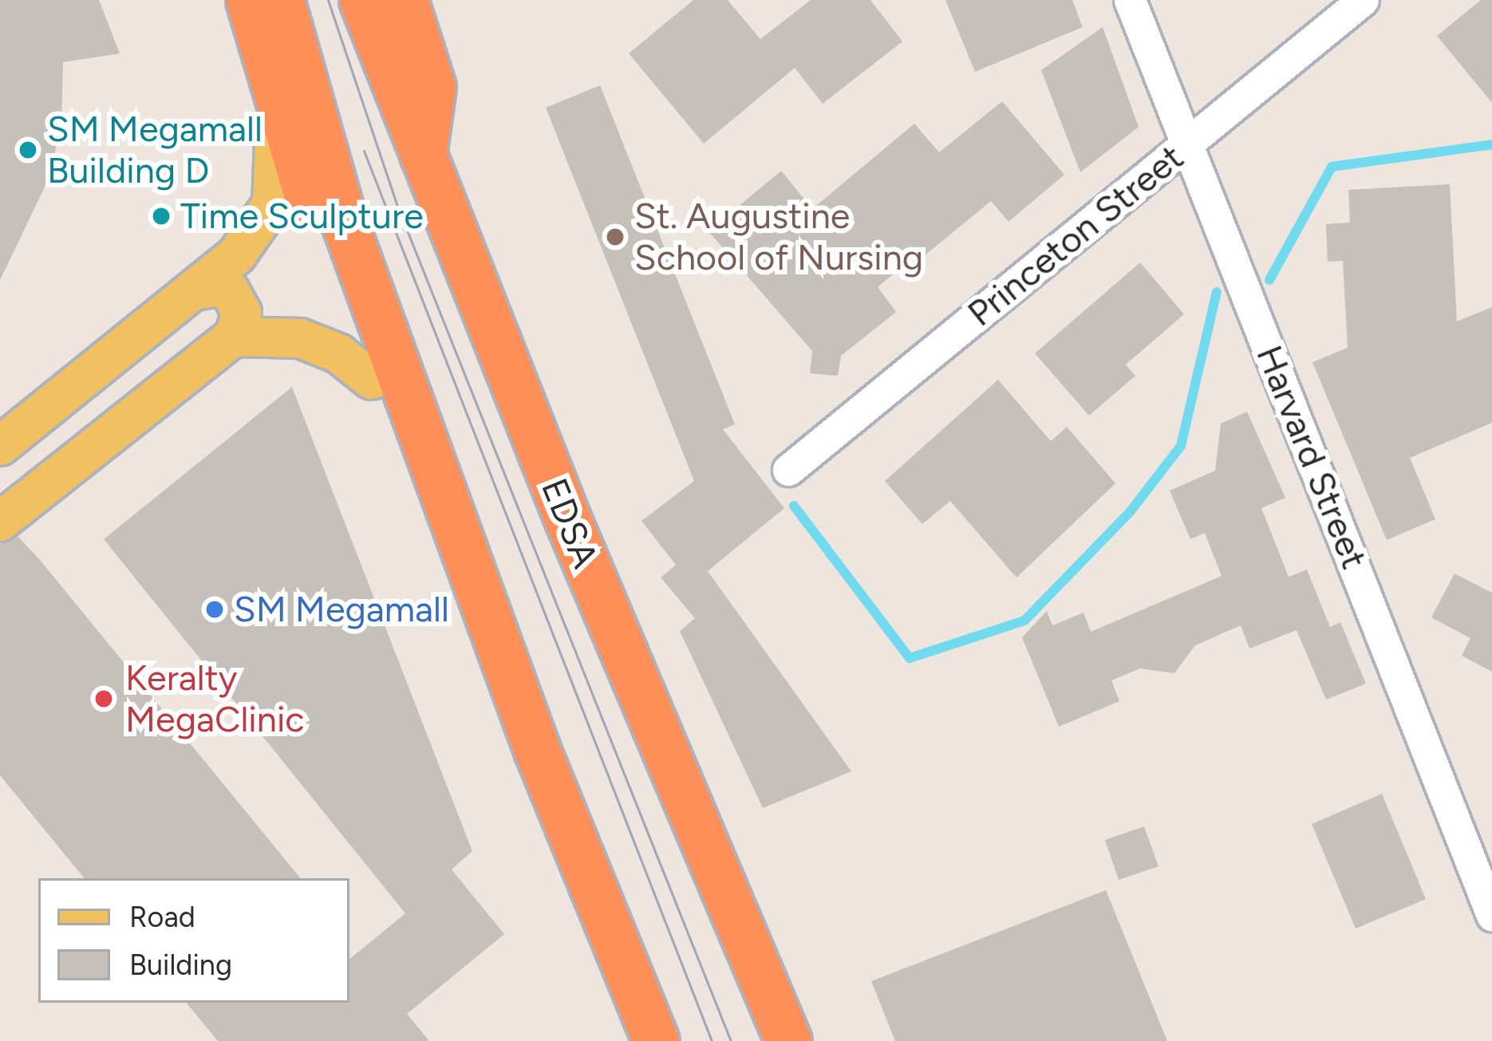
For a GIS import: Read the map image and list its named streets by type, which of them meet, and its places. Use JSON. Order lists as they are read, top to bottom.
{
  "streets": {
    "highway": ["EDSA"],
    "street": ["Princeton Street", "Harvard Street"]
  },
  "crossings": [
    ["Princeton Street", "Harvard Street"]
  ],
  "places": [
    "SM Megamall Building D",
    "Time Sculpture",
    "St. Augustine School of Nursing",
    "SM Megamall",
    "Keralty MegaClinic"
  ],
  "legend": ["Road", "Building"]
}
